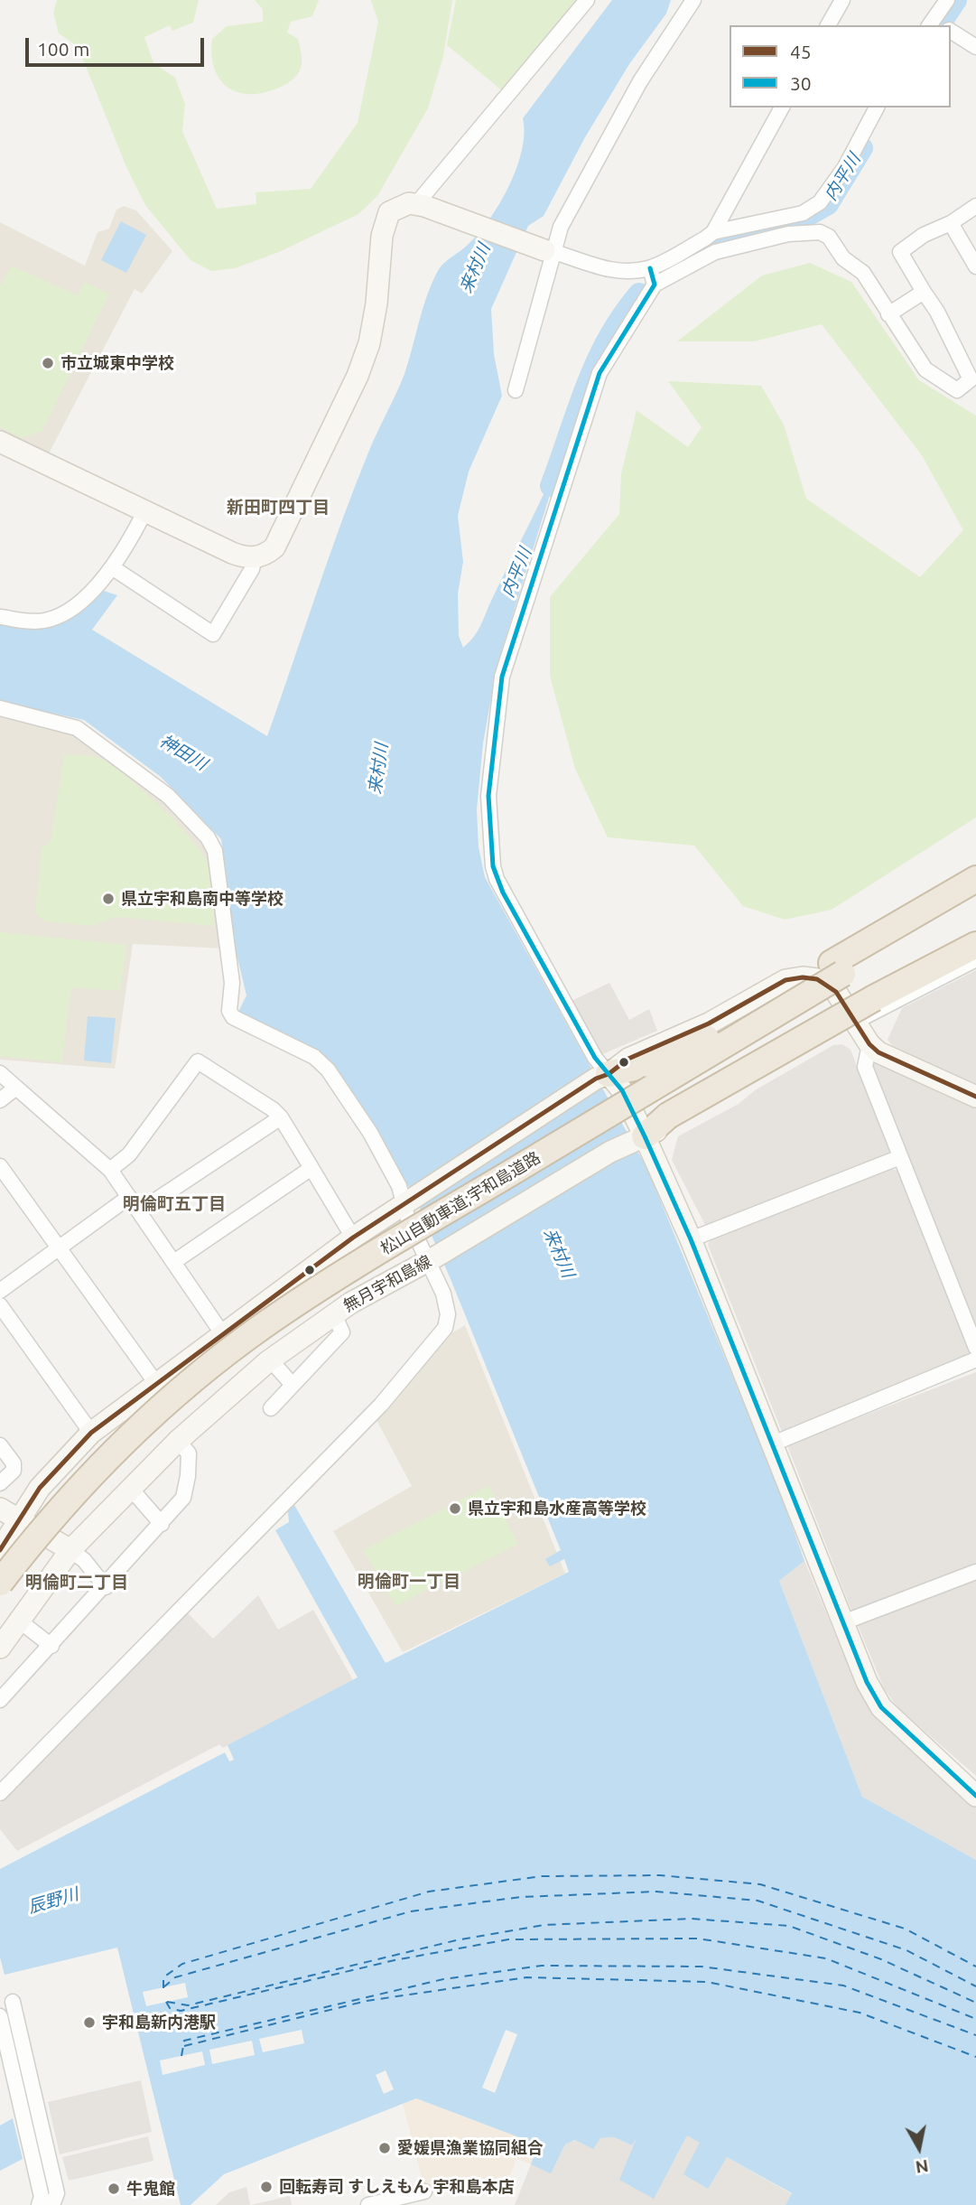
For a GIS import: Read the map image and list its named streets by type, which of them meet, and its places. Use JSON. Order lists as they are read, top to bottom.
{
  "streets": {
    "highway": ["松山自動車道;宇和島道路"],
    "main road": ["無月宇和島線"]
  },
  "districts": [
    "新田町四丁目",
    "明倫町五丁目",
    "明倫町一丁目",
    "明倫町二丁目"
  ],
  "water": [
    "内平川",
    "来村川",
    "神田川",
    "辰野川"
  ],
  "places": [
    "市立城東中学校",
    "県立宇和島南中等学校",
    "県立宇和島水産高等学校",
    "宇和島新内港駅",
    "愛媛県漁業協同組合",
    "回転寿司 すしえもん 宇和島本店",
    "牛鬼館"
  ],
  "lines": ["transit line 30", "transit line 45"],
  "legend": ["45", "30"],
  "scale_bar": "100 m",
  "north": "bottom"
}
